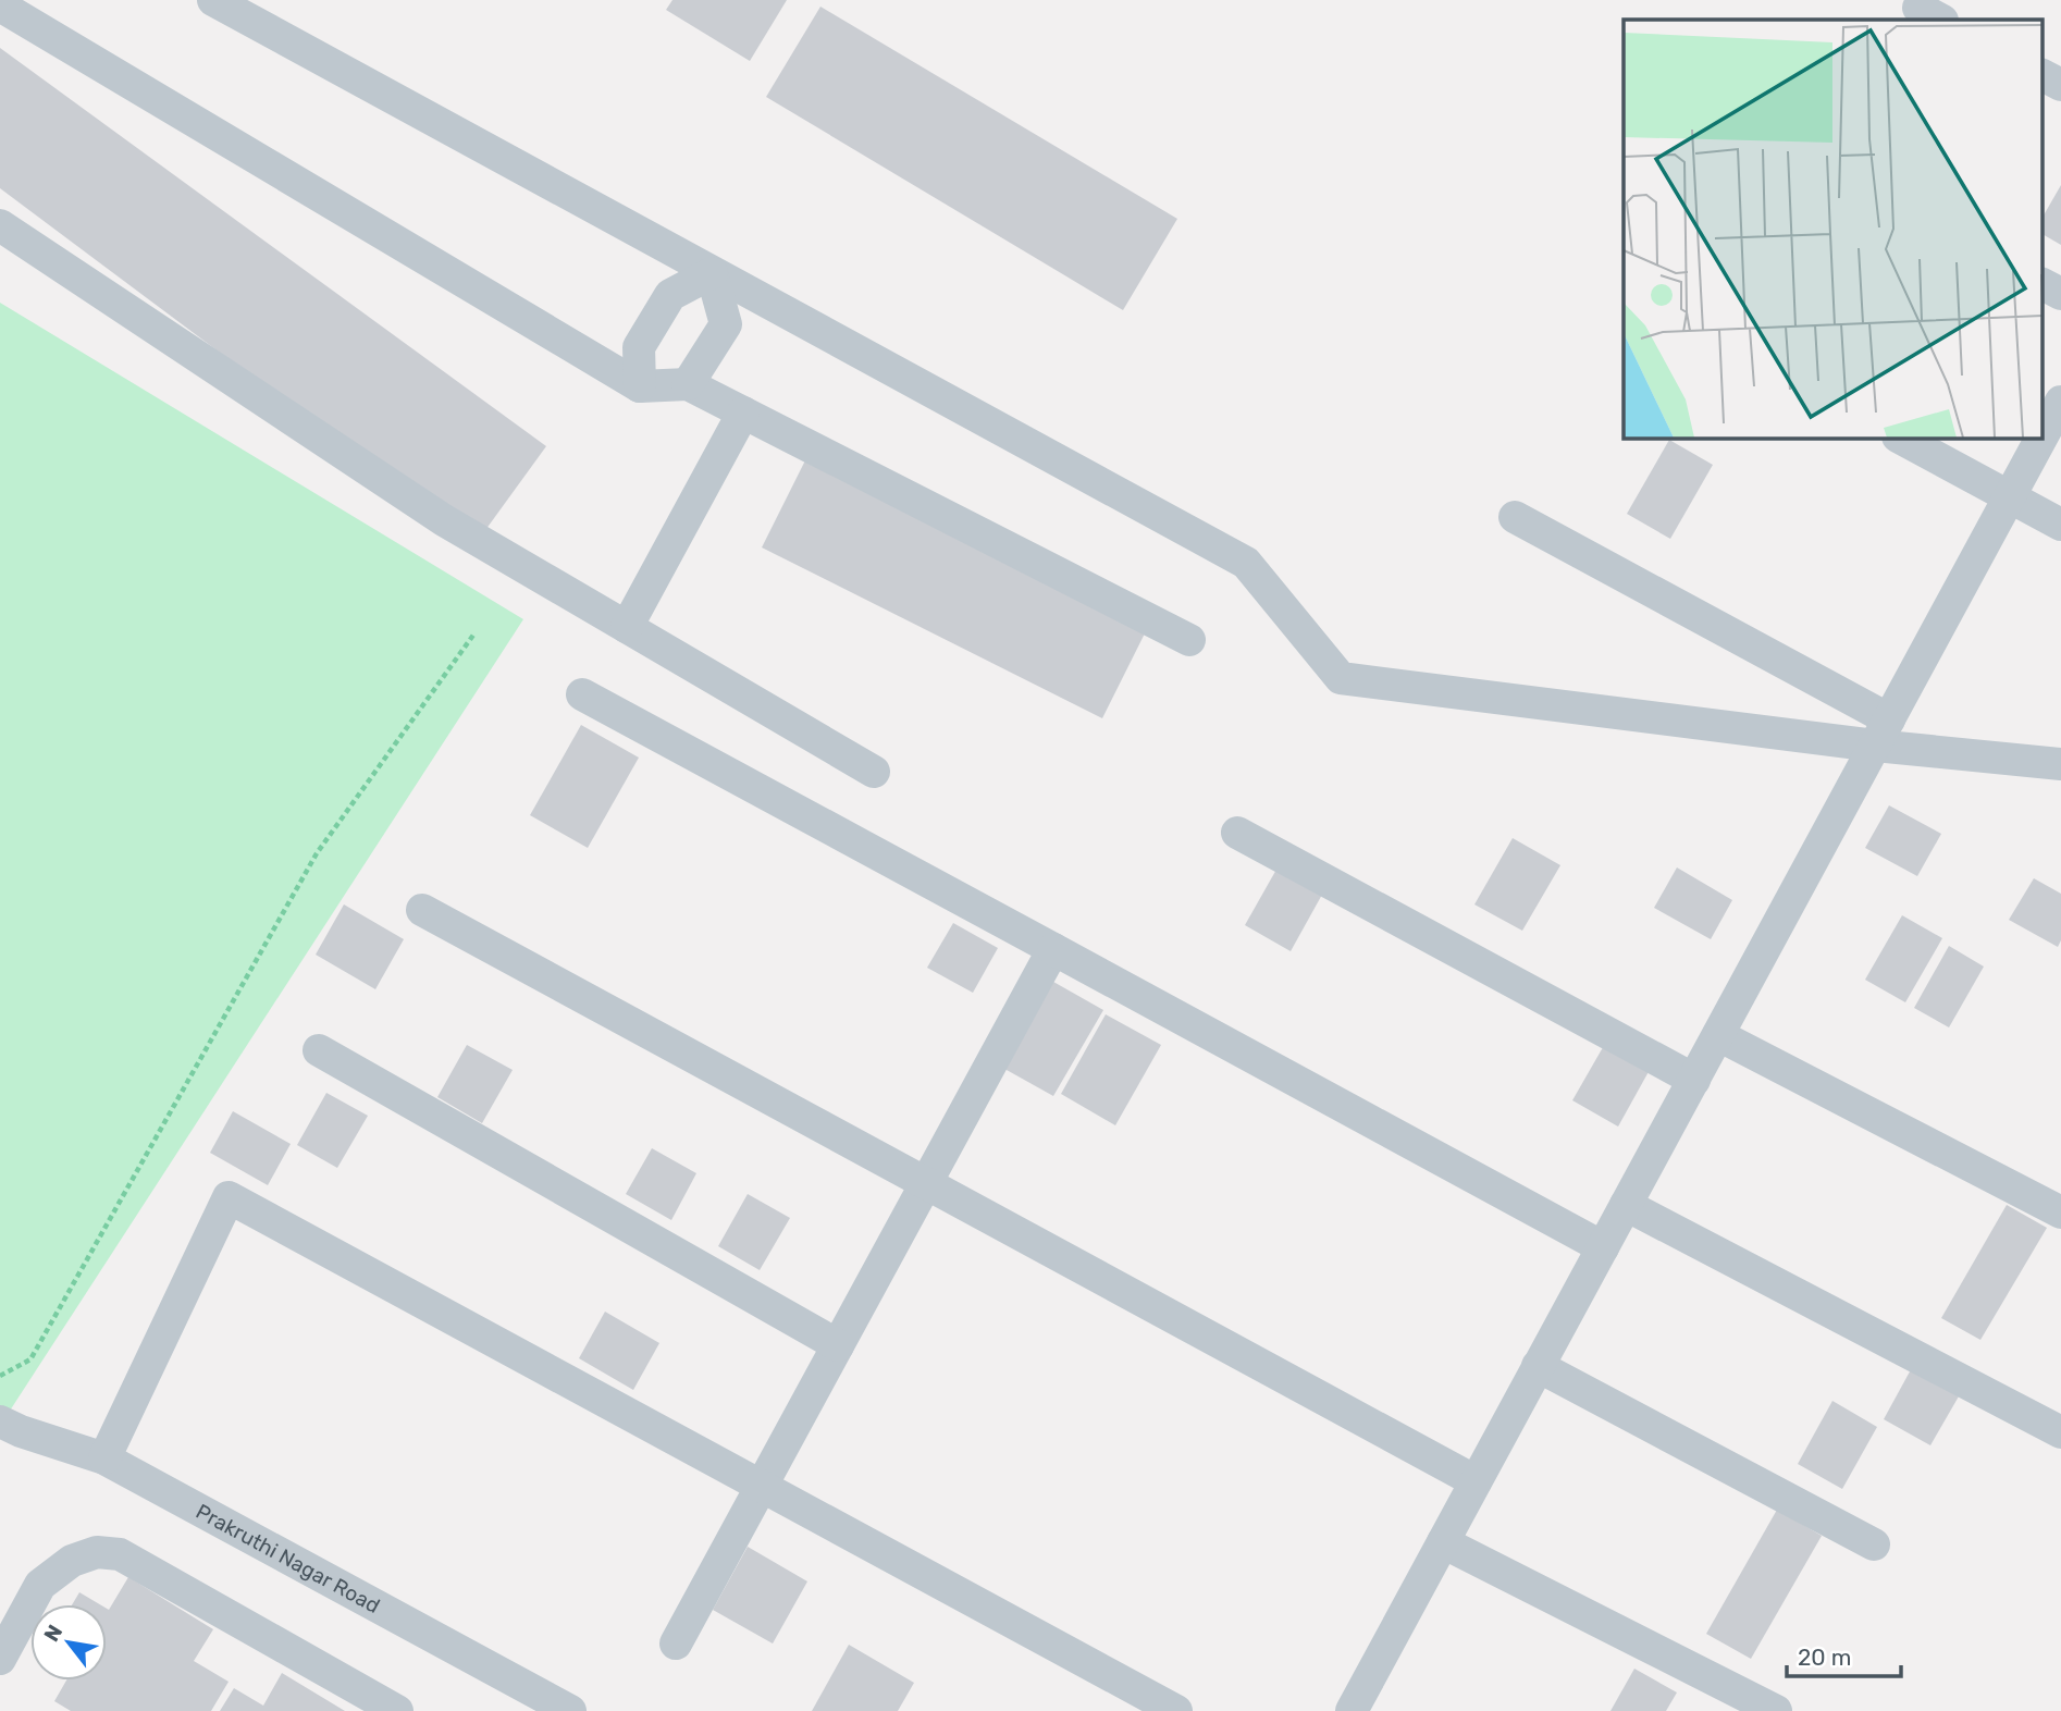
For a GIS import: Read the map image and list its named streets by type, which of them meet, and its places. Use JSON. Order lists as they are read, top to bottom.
{
  "streets": {
    "street": ["Prakruthi Nagar Road"]
  },
  "scale_bar": "20 m",
  "north": "top left"
}
